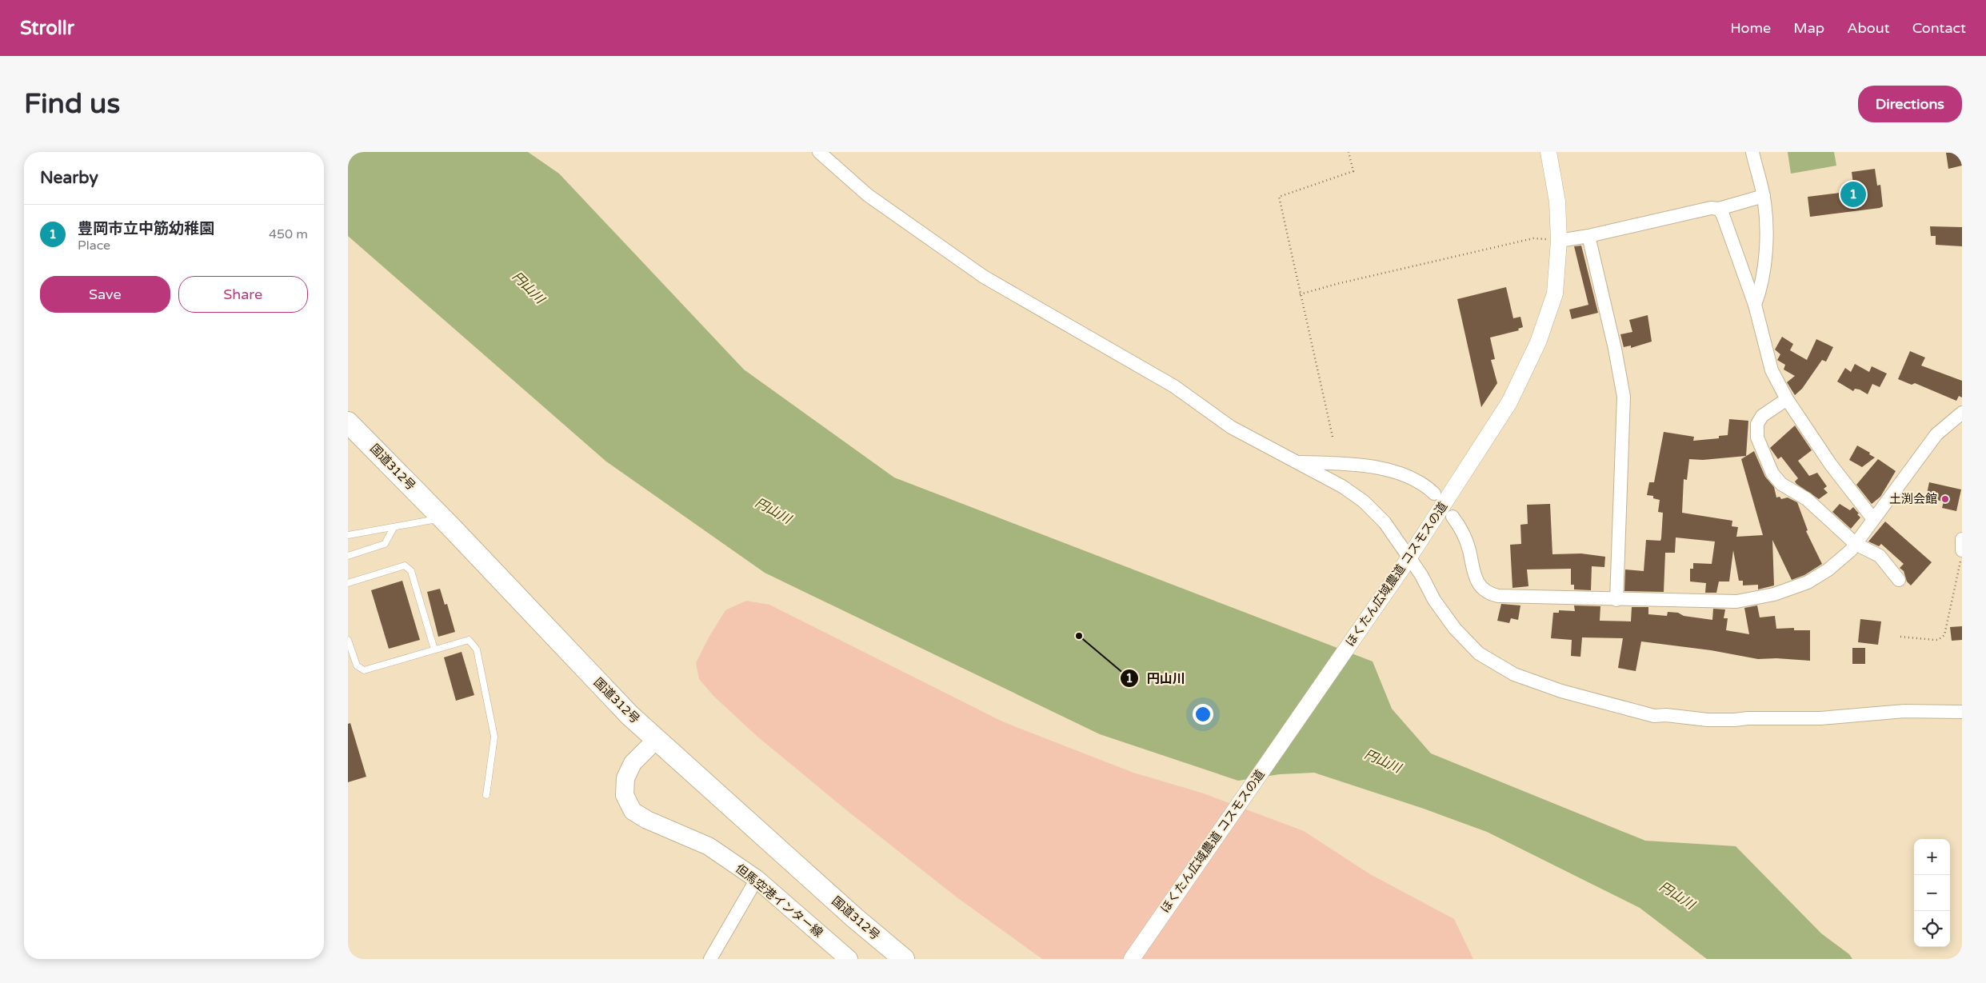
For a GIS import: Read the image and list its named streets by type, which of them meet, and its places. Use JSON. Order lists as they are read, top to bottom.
{
  "streets": {
    "highway": ["国道312号"],
    "main road": ["但馬空港インター線"],
    "street": ["ほくたん広域農道 コスモスの道"]
  },
  "crossings": [
    ["国道312号", "但馬空港インター線"]
  ],
  "water": ["円山川"],
  "places": ["土渕会館", "円山川"],
  "page": {
    "header": "Strollr",
    "nav": [
      "Home",
      "Map",
      "About",
      "Contact"
    ],
    "buttons": [
      "Directions",
      ["Save", "Share"]
    ],
    "title": "Find us",
    "heading": "Nearby",
    "pins": "1",
    "list": [
      {
        "mark": "1",
        "name": "豊岡市立中筋幼稚園",
        "note": "Place",
        "value": "450 m"
      }
    ],
    "map_buttons": ["+", "−"]
  }
}
